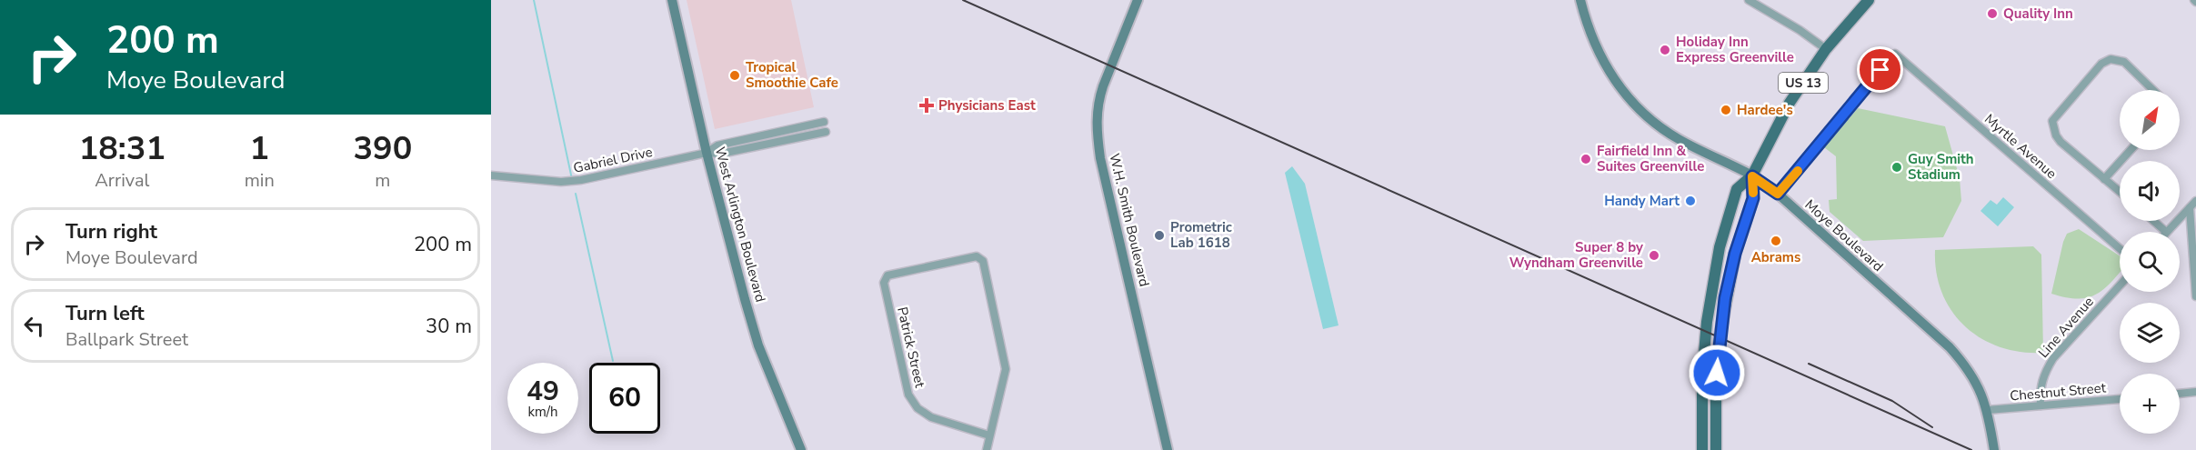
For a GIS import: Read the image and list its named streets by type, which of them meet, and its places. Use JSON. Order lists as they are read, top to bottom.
{
  "streets": {
    "main road": [
      "US 13",
      "W.H. Smith Boulevard",
      "West Arlington Boulevard",
      "Moye Boulevard"
    ],
    "street": [
      "Myrtle Avenue",
      "Gabriel Drive",
      "Line Avenue",
      "Patrick Street",
      "Chestnut Street"
    ]
  },
  "crossings": [
    ["US 13", "Moye Boulevard"],
    ["Myrtle Avenue", "Moye Boulevard"],
    ["Gabriel Drive", "West Arlington Boulevard"],
    ["Moye Boulevard", "Chestnut Street"],
    ["Line Avenue", "Chestnut Street"]
  ],
  "places": {
    "other": [
      "Quality Inn",
      "Holiday Inn Express Greenville",
      "Tropical Smoothie Cafe",
      "Hardee's",
      "Fairfield Inn & Suites Greenville",
      "Guy Smith Stadium",
      "Handy Mart",
      "Prometric Lab 1618",
      "Abrams",
      "Super 8 by Wyndham Greenville"
    ],
    "health": ["Physicians East"]
  },
  "north": "top right",
  "page": {
    "turn": ["200 m", "Moye Boulevard"],
    "map_buttons": "+",
    "eta": [
      "18:31",
      "Arrival",
      "1",
      "min",
      "390",
      "m"
    ],
    "list": [
      {
        "name": "Turn right",
        "note": "Moye Boulevard",
        "value": "200 m"
      },
      {
        "name": "Turn left",
        "note": "Ballpark Street",
        "value": "30 m"
      }
    ],
    "speed": "49 km/h",
    "limit": "60"
  }
}
